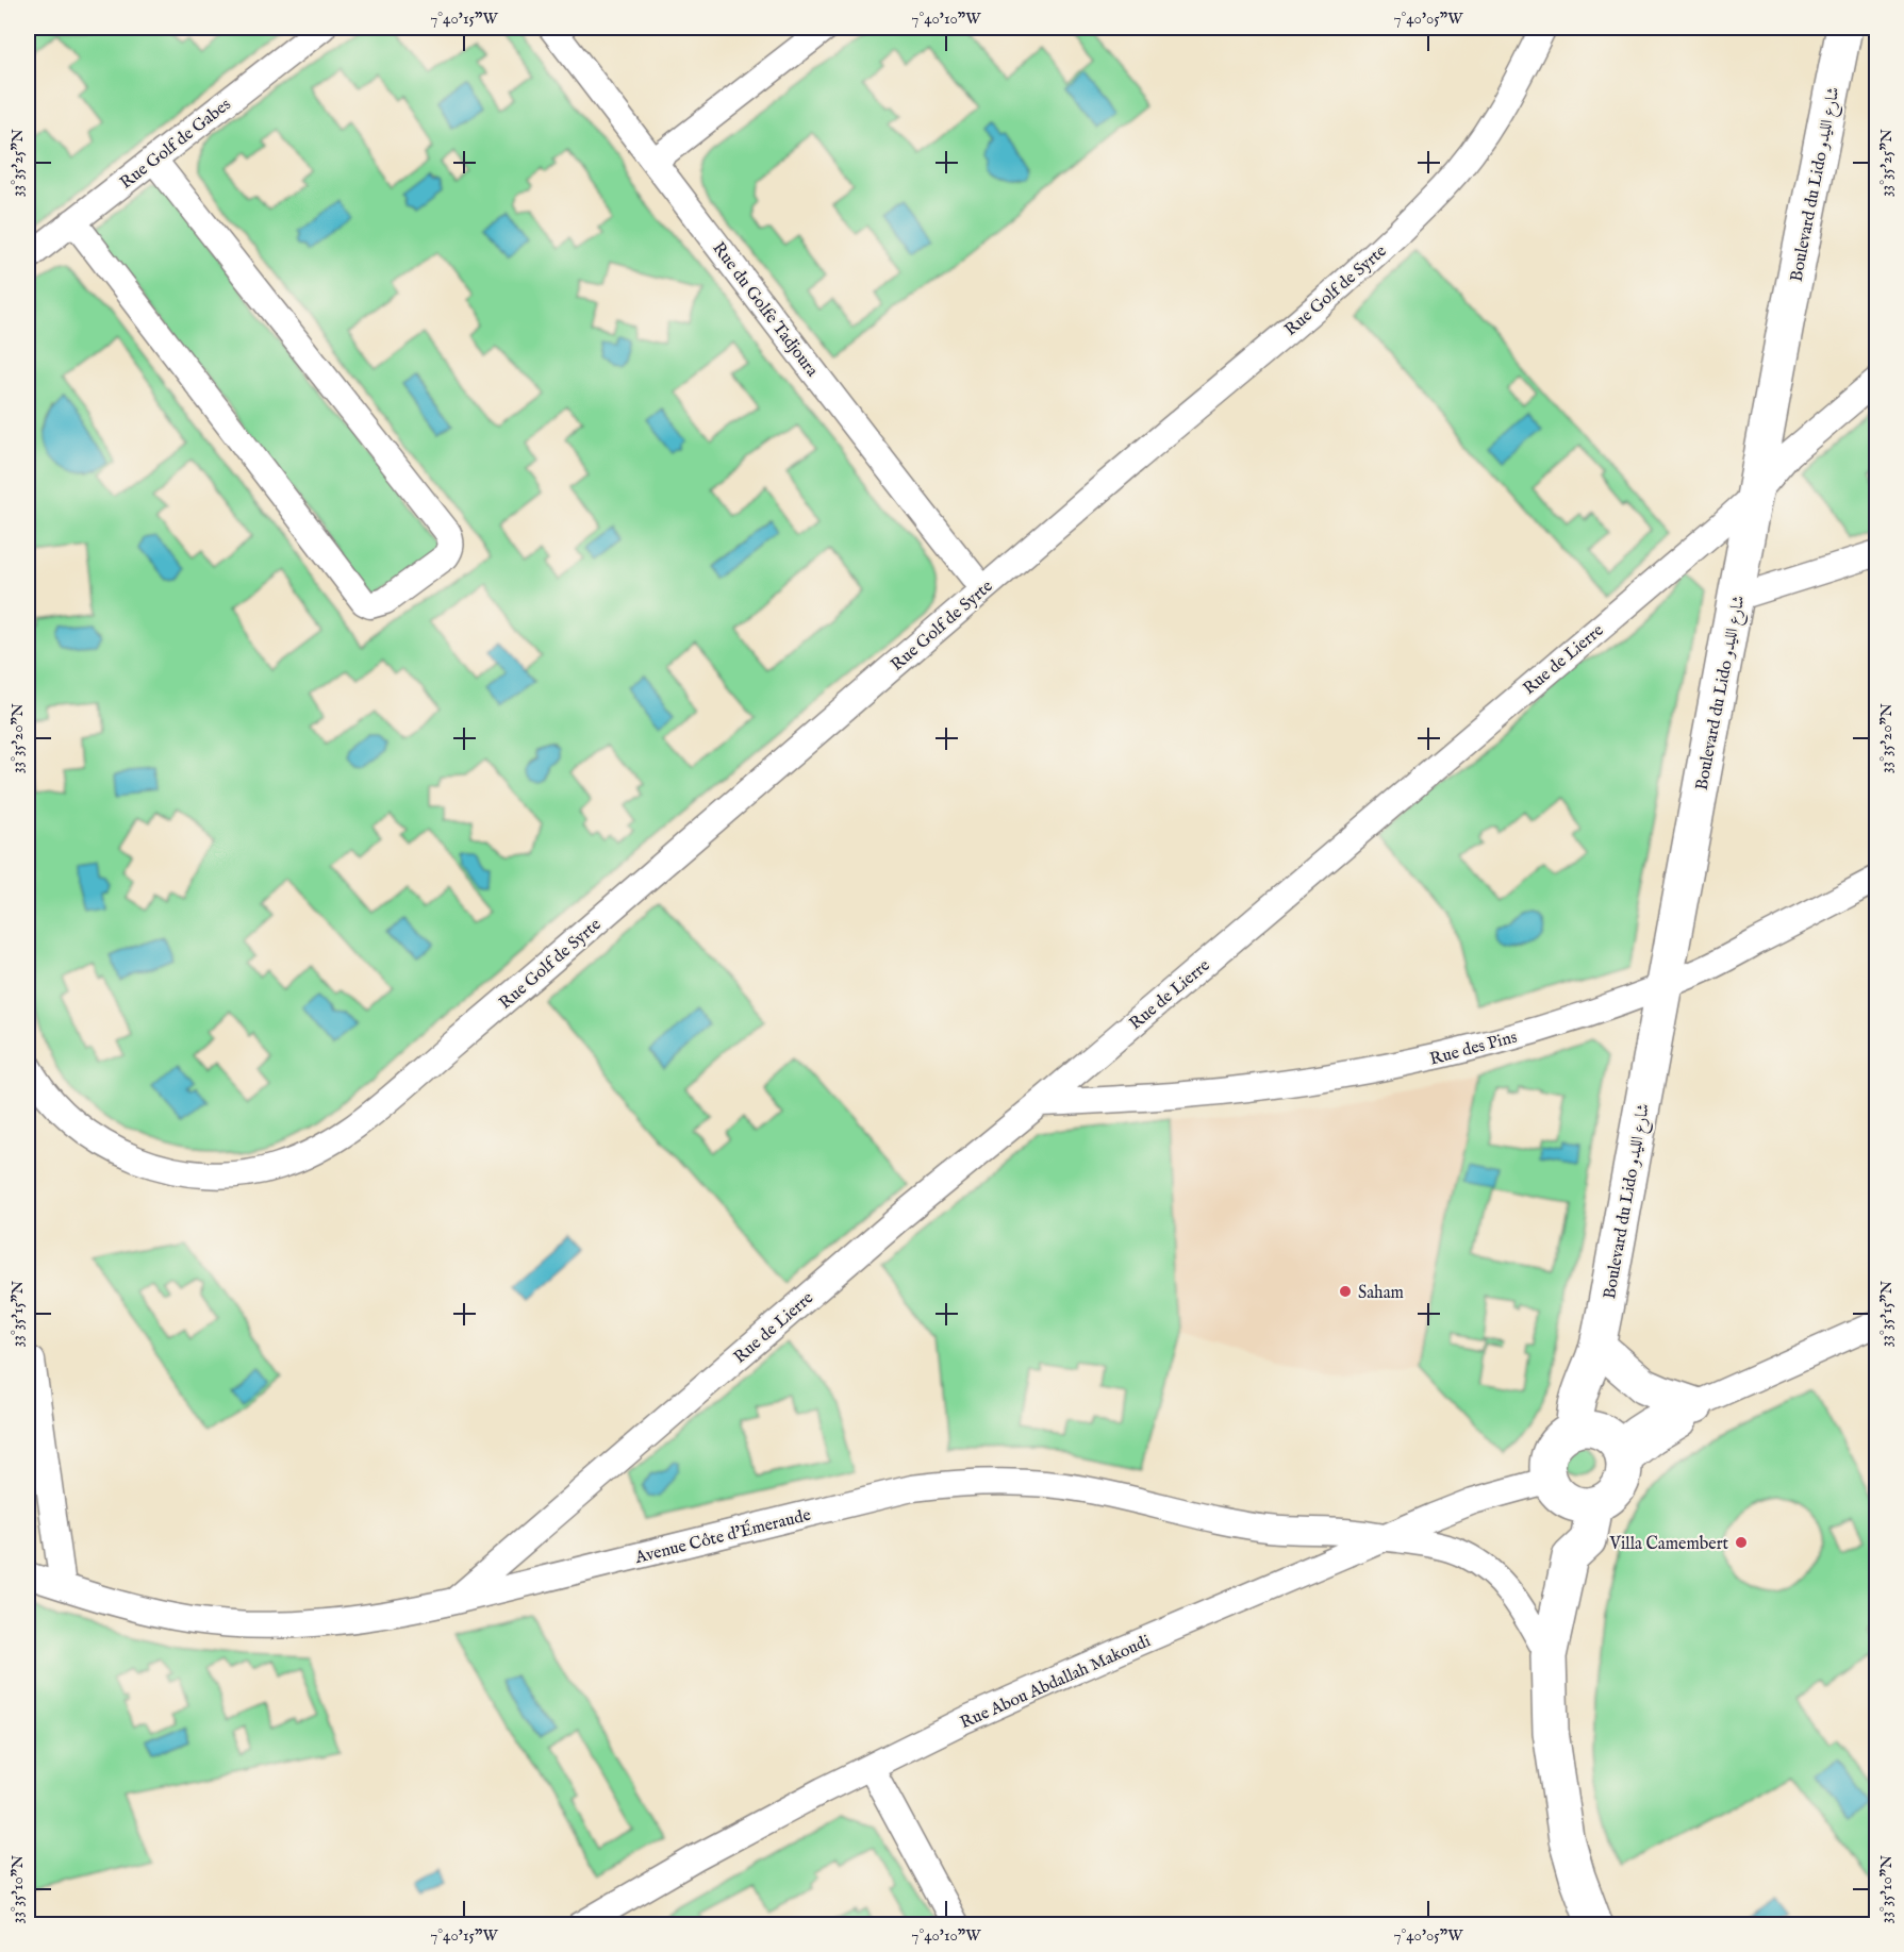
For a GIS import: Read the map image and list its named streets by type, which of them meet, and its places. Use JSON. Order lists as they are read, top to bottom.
{
  "streets": {
    "main road": ["Boulevard du Lido شارع الليدو"],
    "street": [
      "Rue Golf de Gabes",
      "Rue Golf de Syrte",
      "Rue du Golfe Tadjoura",
      "Rue de Lierre",
      "Rue des Pins",
      "Avenue Côte d'Émeraude",
      "Rue Abou Abdallah Makoudi"
    ]
  },
  "crossings": [
    ["Boulevard du Lido شارع الليدو", "Rue de Lierre"],
    ["Boulevard du Lido شارع الليدو", "Rue des Pins"],
    ["Boulevard du Lido شارع الليدو", "Rue Abou Abdallah Makoudi"],
    ["Rue Golf de Syrte", "Rue du Golfe Tadjoura"],
    ["Rue de Lierre", "Rue des Pins"],
    ["Rue de Lierre", "Avenue Côte d'Émeraude"],
    ["Avenue Côte d'Émeraude", "Rue Abou Abdallah Makoudi"]
  ],
  "places": ["Saham", "Villa Camembert"],
  "coordinates": [
    "7°40'15\"W",
    "7°40'10\"W",
    "7°40'05\"W",
    "33°35'25\"N",
    "33°35'20\"N",
    "33°35'15\"N",
    "33°35'10\"N"
  ]
}
